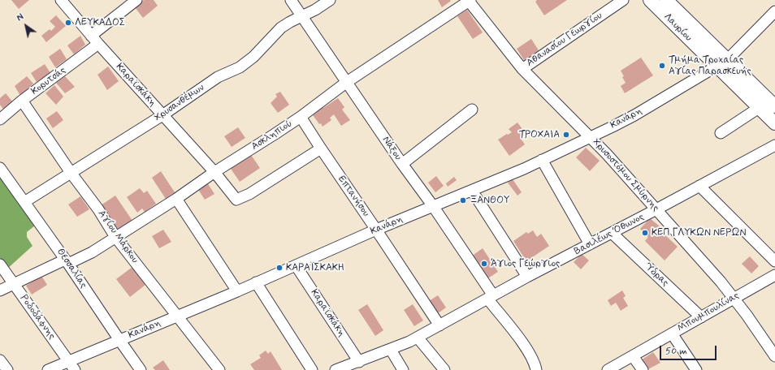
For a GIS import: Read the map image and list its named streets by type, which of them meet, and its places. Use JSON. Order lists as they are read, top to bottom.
{
  "streets": {
    "main road": ["Λαυρίου"],
    "street": [
      "Αθανασίου Γεωργίου",
      "Κορυτσάς",
      "Καραϊσκάκη",
      "Χρυσανθέμων",
      "Κανάρη",
      "Ασκληπιού",
      "Νάξου",
      "Χρυσοστόμου Σμύρνης",
      "Επτανήσου",
      "Βασιλέως Όθωνος",
      "Αγίου Μάρκου",
      "Θεσσαλίας",
      "Ύδρας",
      "Μπουμπουλίνας",
      "Ροδοδάφνης"
    ]
  },
  "crossings": [
    ["Λαυρίου", "Κανάρη"],
    ["Αθανασίου Γεωργίου", "Χρυσοστόμου Σμύρνης"],
    ["Κορυτσάς", "Καραϊσκάκη"],
    ["Κορυτσάς", "Αγίου Μάρκου"],
    ["Καραϊσκάκη", "Χρυσανθέμων"],
    ["Καραϊσκάκη", "Κανάρη"],
    ["Καραϊσκάκη", "Ασκληπιού"],
    ["Καραϊσκάκη", "Επτανήσου"],
    ["Καραϊσκάκη", "Βασιλέως Όθωνος"],
    ["Χρυσανθέμων", "Νάξου"],
    ["Χρυσανθέμων", "Αγίου Μάρκου"],
    ["Χρυσανθέμων", "Θεσσαλίας"],
    ["Κανάρη", "Νάξου"],
    ["Κανάρη", "Χρυσοστόμου Σμύρνης"],
    ["Κανάρη", "Επτανήσου"],
    ["Κανάρη", "Αγίου Μάρκου"],
    ["Κανάρη", "Θεσσαλίας"],
    ["Κανάρη", "Ροδοδάφνης"],
    ["Ασκληπιού", "Νάξου"],
    ["Ασκληπιού", "Χρυσοστόμου Σμύρνης"],
    ["Ασκληπιού", "Επτανήσου"],
    ["Ασκληπιού", "Αγίου Μάρκου"],
    ["Ασκληπιού", "Θεσσαλίας"],
    ["Ασκληπιού", "Ροδοδάφνης"],
    ["Νάξου", "Βασιλέως Όθωνος"],
    ["Χρυσοστόμου Σμύρνης", "Βασιλέως Όθωνος"],
    ["Χρυσοστόμου Σμύρνης", "Μπουμπουλίνας"],
    ["Επτανήσου", "Βασιλέως Όθωνος"],
    ["Βασιλέως Όθωνος", "Ύδρας"],
    ["Ύδρας", "Μπουμπουλίνας"]
  ],
  "places": [
    "ΛΕΥΚΑΔΟΣ",
    "Τμήμα Τροχαίας Αγίας Παρασκευής",
    "ΤΡΟΧΑΙΑ",
    "ΞΑΝΘΟΥ",
    "ΚΕΠ ΓΛΥΚΩΝ ΝΕΡΩΝ",
    "Άγιος Γεώργιος",
    "ΚΑΡΑΪΣΚΑΚΗ"
  ],
  "scale_bar": "50 m",
  "north": "top left"
}
